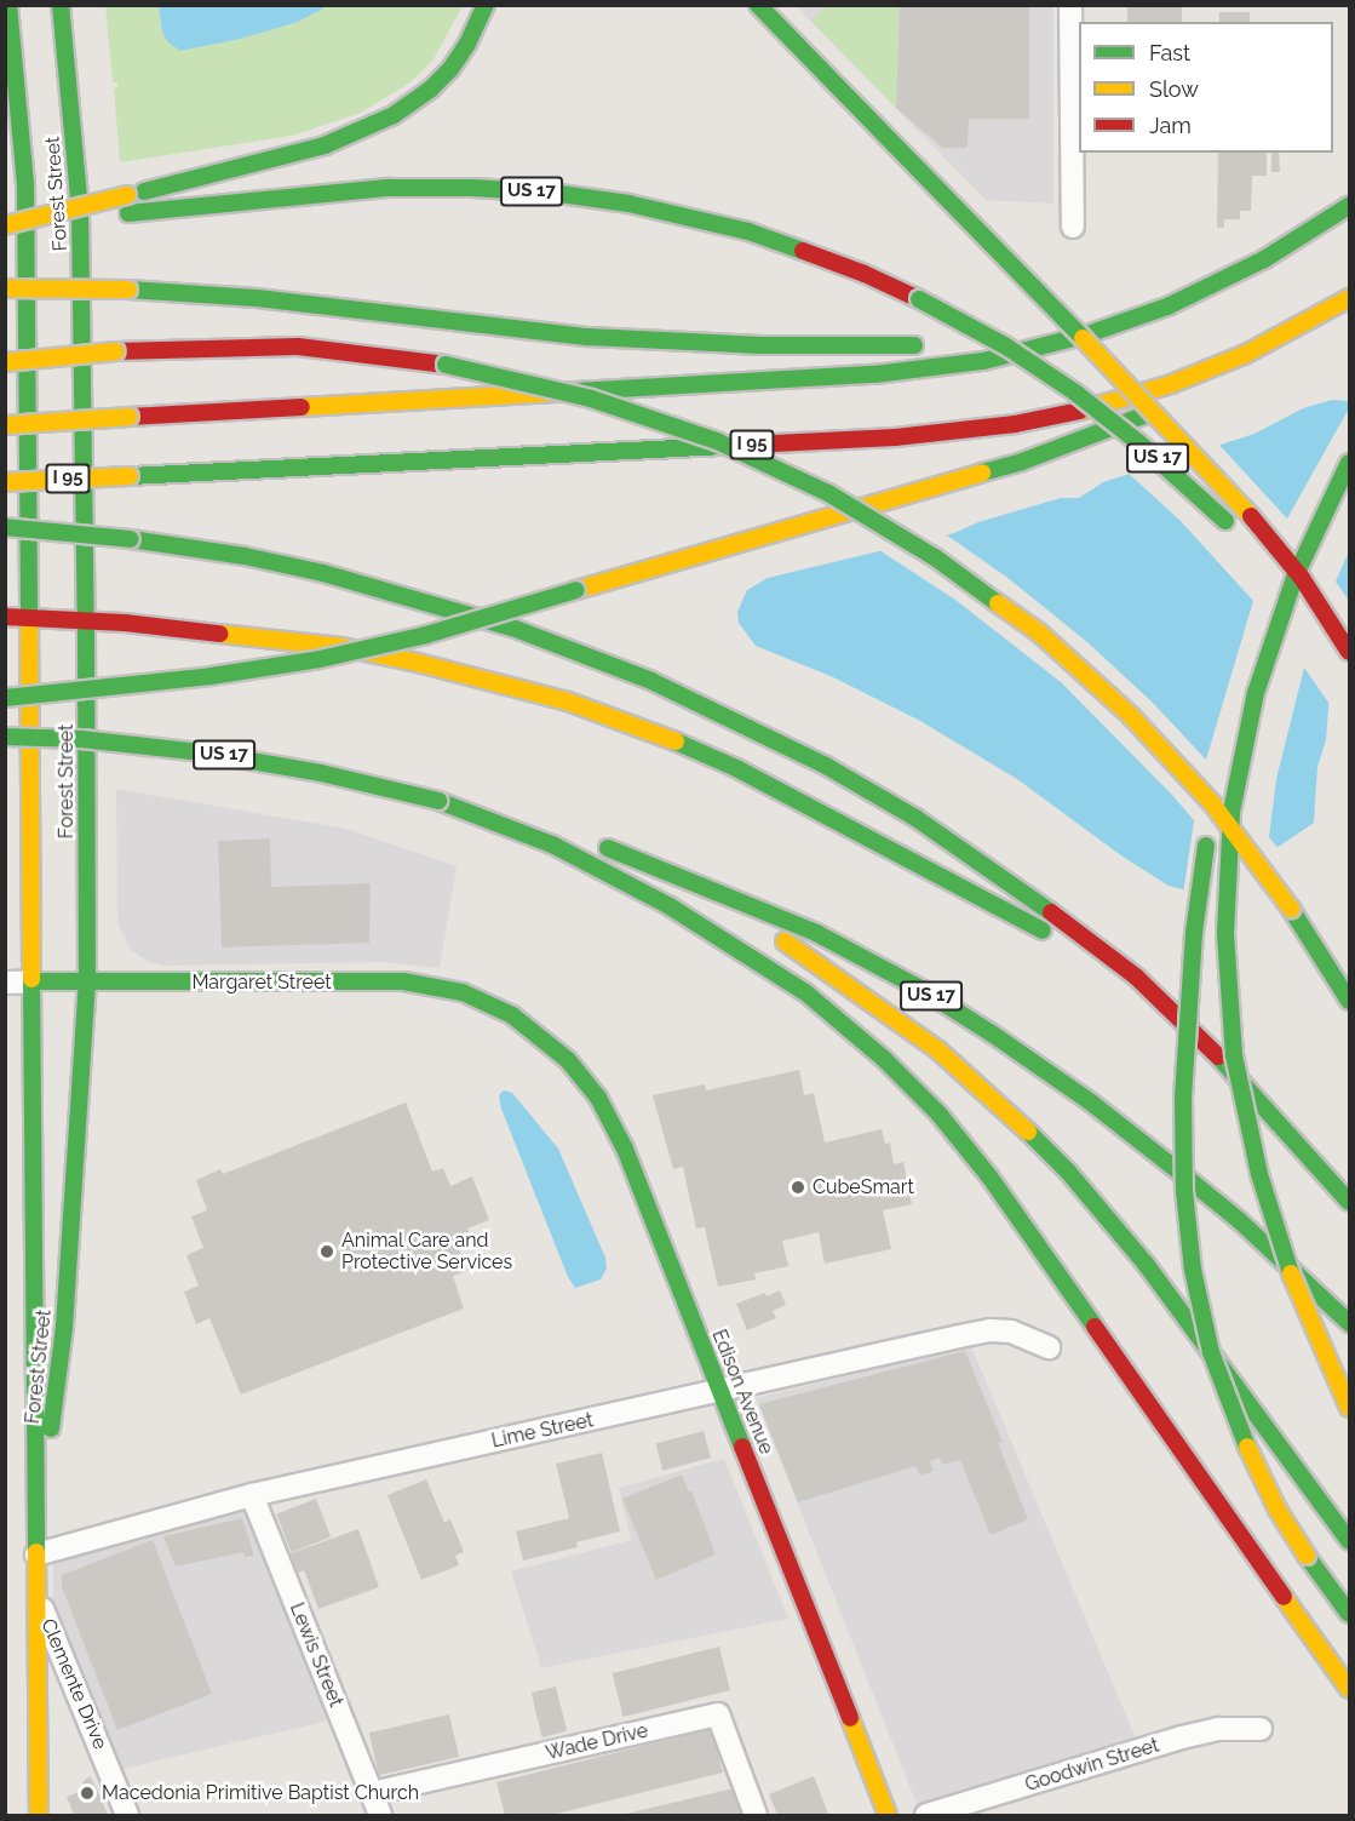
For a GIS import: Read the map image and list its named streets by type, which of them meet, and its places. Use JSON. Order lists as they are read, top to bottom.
{
  "streets": {
    "main road": [
      "US 17",
      "Forest Street",
      "I 95",
      "Margaret Street",
      "Edison Avenue"
    ],
    "street": [
      "Lime Street",
      "Lewis Street",
      "Clemente Drive",
      "Wade Drive",
      "Goodwin Street"
    ]
  },
  "crossings": [
    ["Forest Street", "Margaret Street"],
    ["Forest Street", "Lime Street"],
    ["Forest Street", "Clemente Drive"],
    ["Margaret Street", "Edison Avenue"],
    ["Edison Avenue", "Lime Street"],
    ["Lime Street", "Lewis Street"],
    ["Lewis Street", "Wade Drive"]
  ],
  "places": ["CubeSmart", "Animal Care and Protective Services", "Macedonia Primitive Baptist Church"],
  "legend": ["Fast", "Slow", "Jam"]
}
